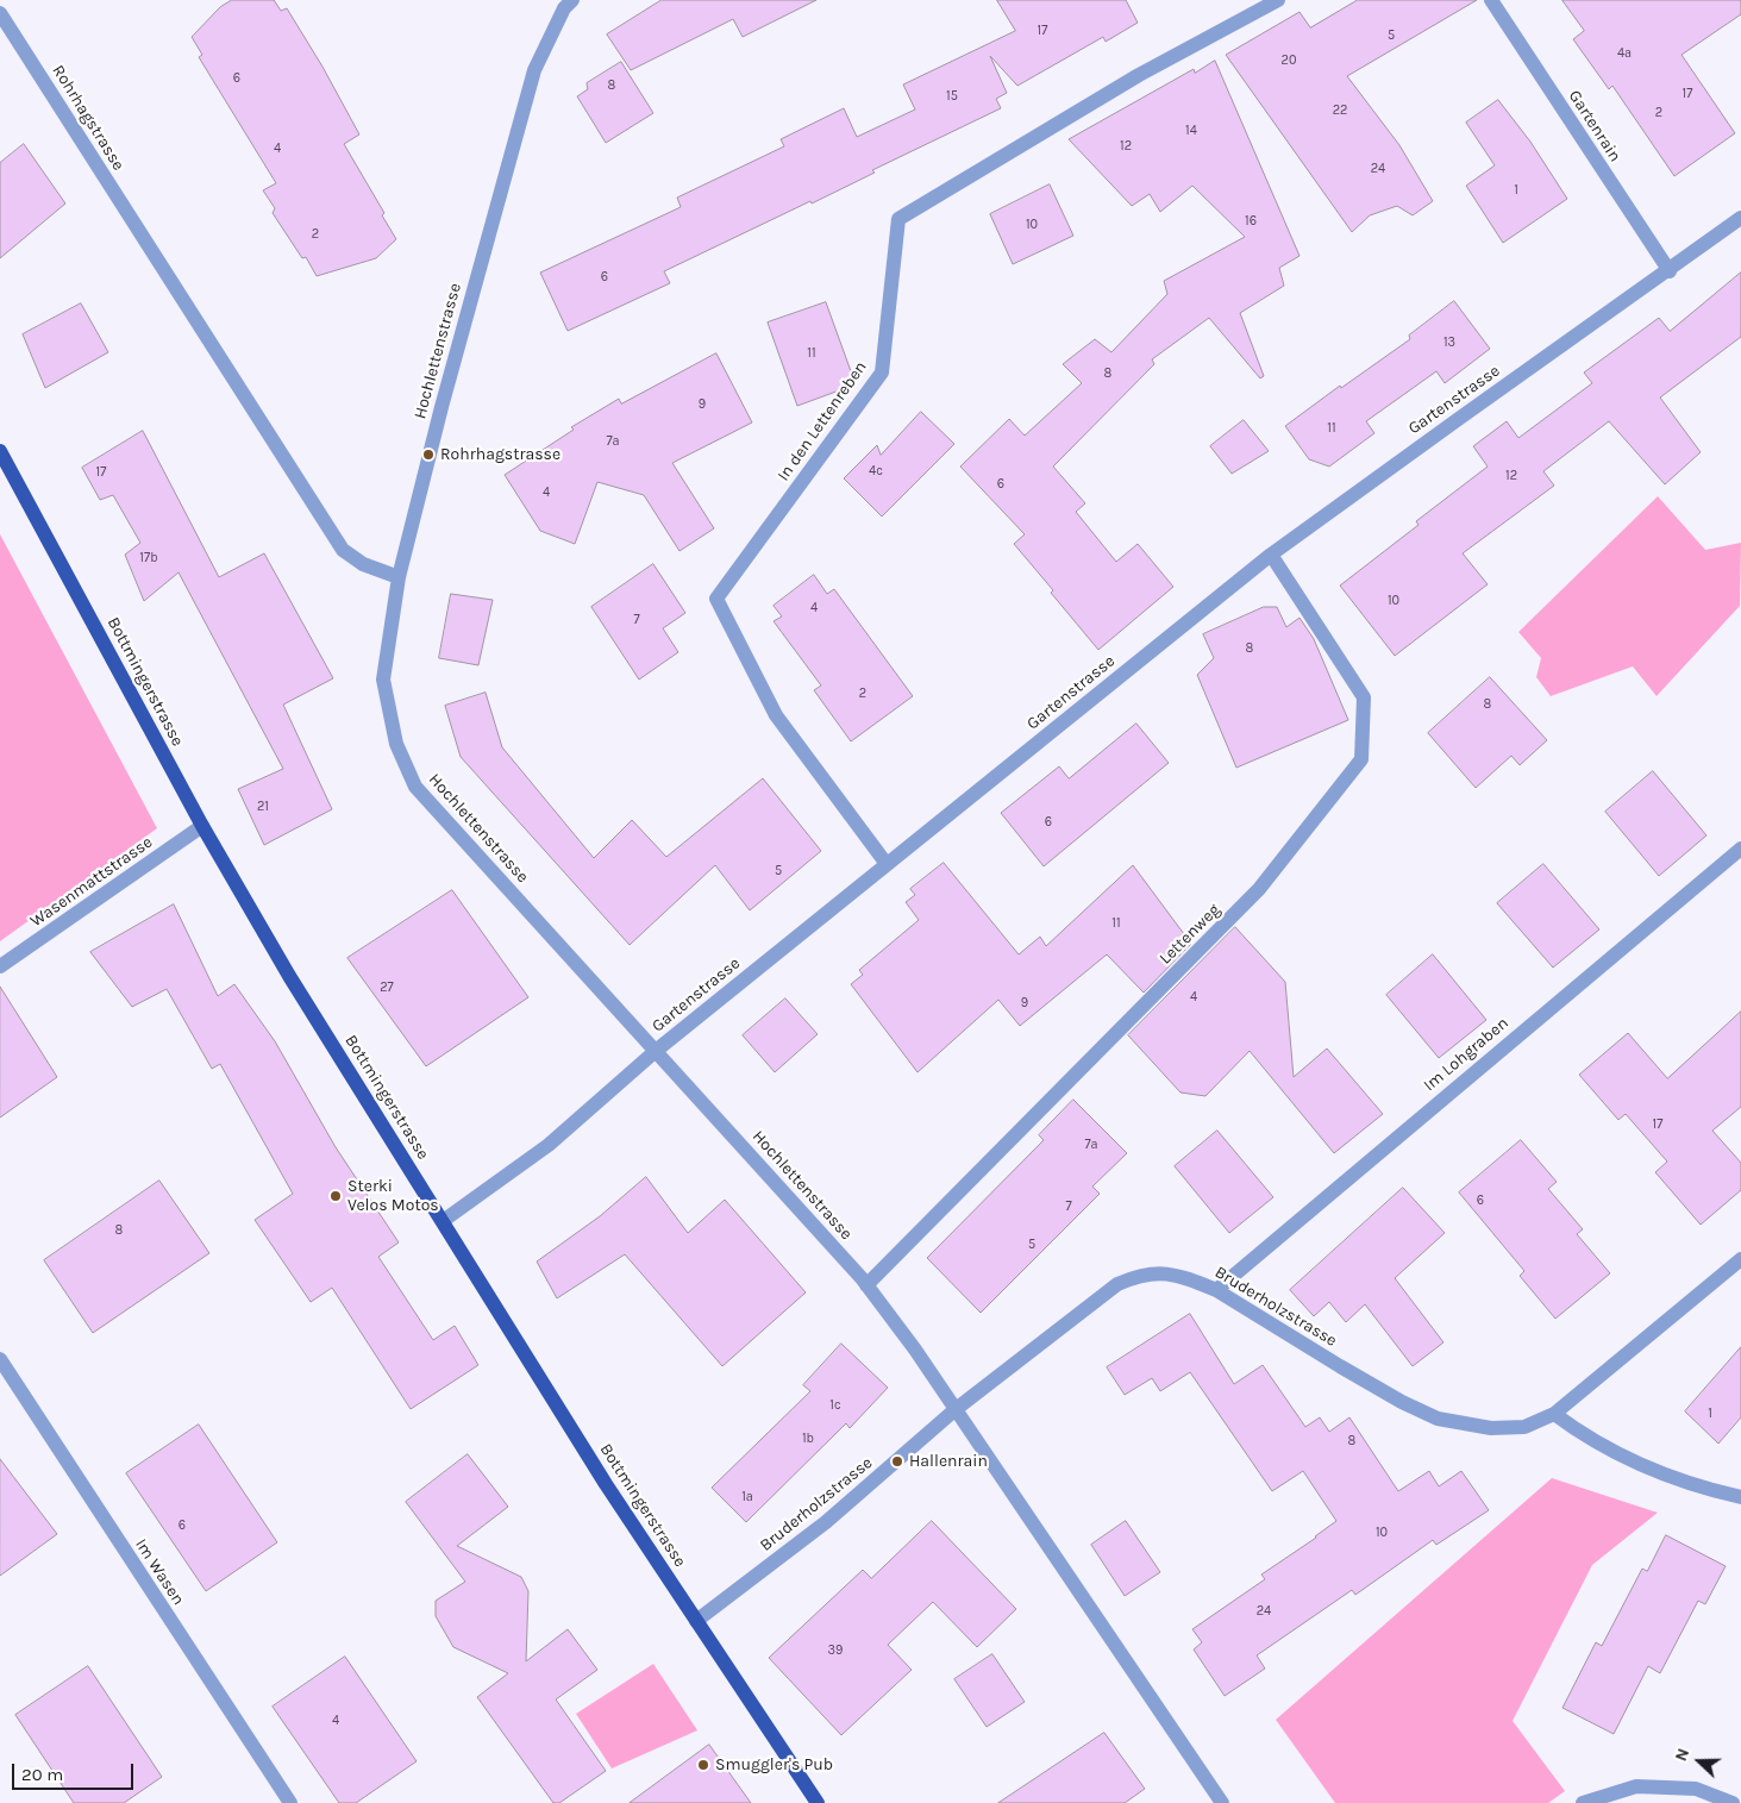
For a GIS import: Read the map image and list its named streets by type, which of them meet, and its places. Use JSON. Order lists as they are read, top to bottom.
{
  "streets": {
    "main road": ["Bottmingerstrasse"],
    "street": [
      "Rohrhagstrasse",
      "Gartenrain",
      "Hochlettenstrasse",
      "Gartenstrasse",
      "In den Lettenreben",
      "Wasenmattstrasse",
      "Lettenweg",
      "Im Lohgraben",
      "Bruderholzstrasse",
      "Im Wasen"
    ]
  },
  "crossings": [
    ["Rohrhagstrasse", "Hochlettenstrasse"],
    ["Gartenrain", "Gartenstrasse"],
    ["Hochlettenstrasse", "Gartenstrasse"],
    ["Hochlettenstrasse", "Lettenweg"],
    ["Hochlettenstrasse", "Bruderholzstrasse"],
    ["Gartenstrasse", "In den Lettenreben"],
    ["Gartenstrasse", "Bottmingerstrasse"],
    ["Gartenstrasse", "Lettenweg"],
    ["Bottmingerstrasse", "Wasenmattstrasse"],
    ["Bottmingerstrasse", "Bruderholzstrasse"],
    ["Im Lohgraben", "Bruderholzstrasse"]
  ],
  "places": [
    "Rohrhagstrasse",
    "Sterki Velos Motos",
    "Hallenrain",
    "Smuggler's Pub"
  ],
  "house_numbers": [
    "17",
    "5",
    "4a",
    "20",
    "6",
    "8",
    "17",
    "15",
    "22",
    "2",
    "14",
    "12",
    "4",
    "24",
    "1",
    "16",
    "10",
    "2",
    "6",
    "13",
    "11",
    "8",
    "9",
    "11",
    "7a",
    "4c",
    "17",
    "12",
    "6",
    "4",
    "17b",
    "10",
    "4",
    "7",
    "8",
    "2",
    "8",
    "21",
    "6",
    "5",
    "11",
    "27",
    "4",
    "9",
    "17",
    "7a",
    "6",
    "7",
    "8",
    "5",
    "1c",
    "1",
    "1b",
    "8",
    "1a",
    "6",
    "10",
    "24",
    "39",
    "4"
  ],
  "scale_bar": "20 m",
  "north": "left"
}
